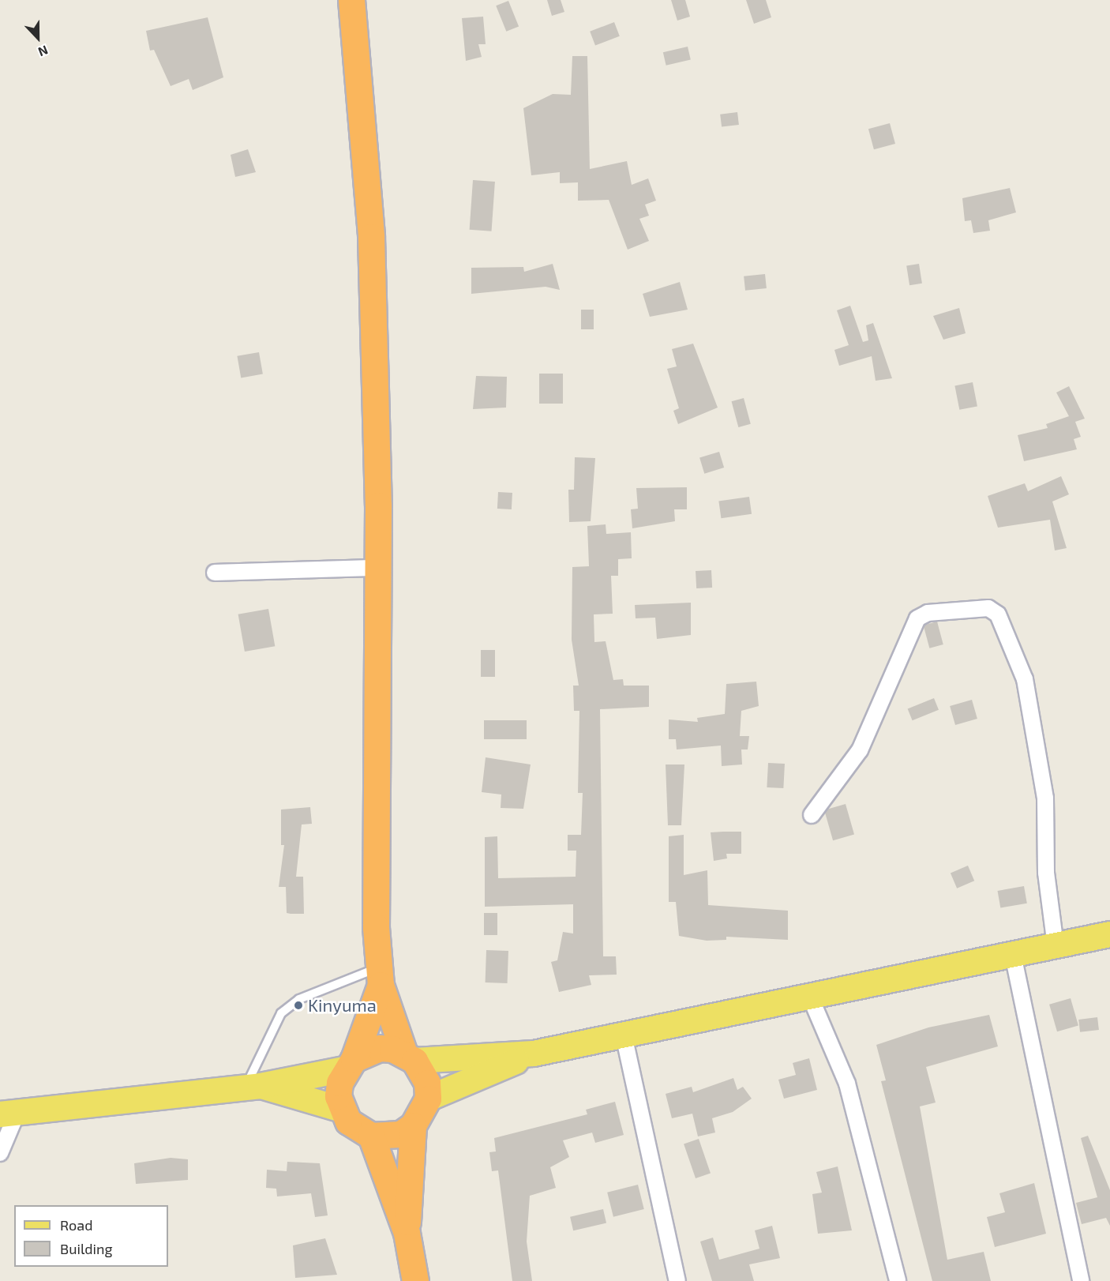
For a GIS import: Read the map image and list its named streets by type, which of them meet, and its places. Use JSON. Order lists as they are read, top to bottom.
{
  "places": ["Kinyuma"],
  "legend": ["Road", "Building"],
  "north": "bottom"
}
